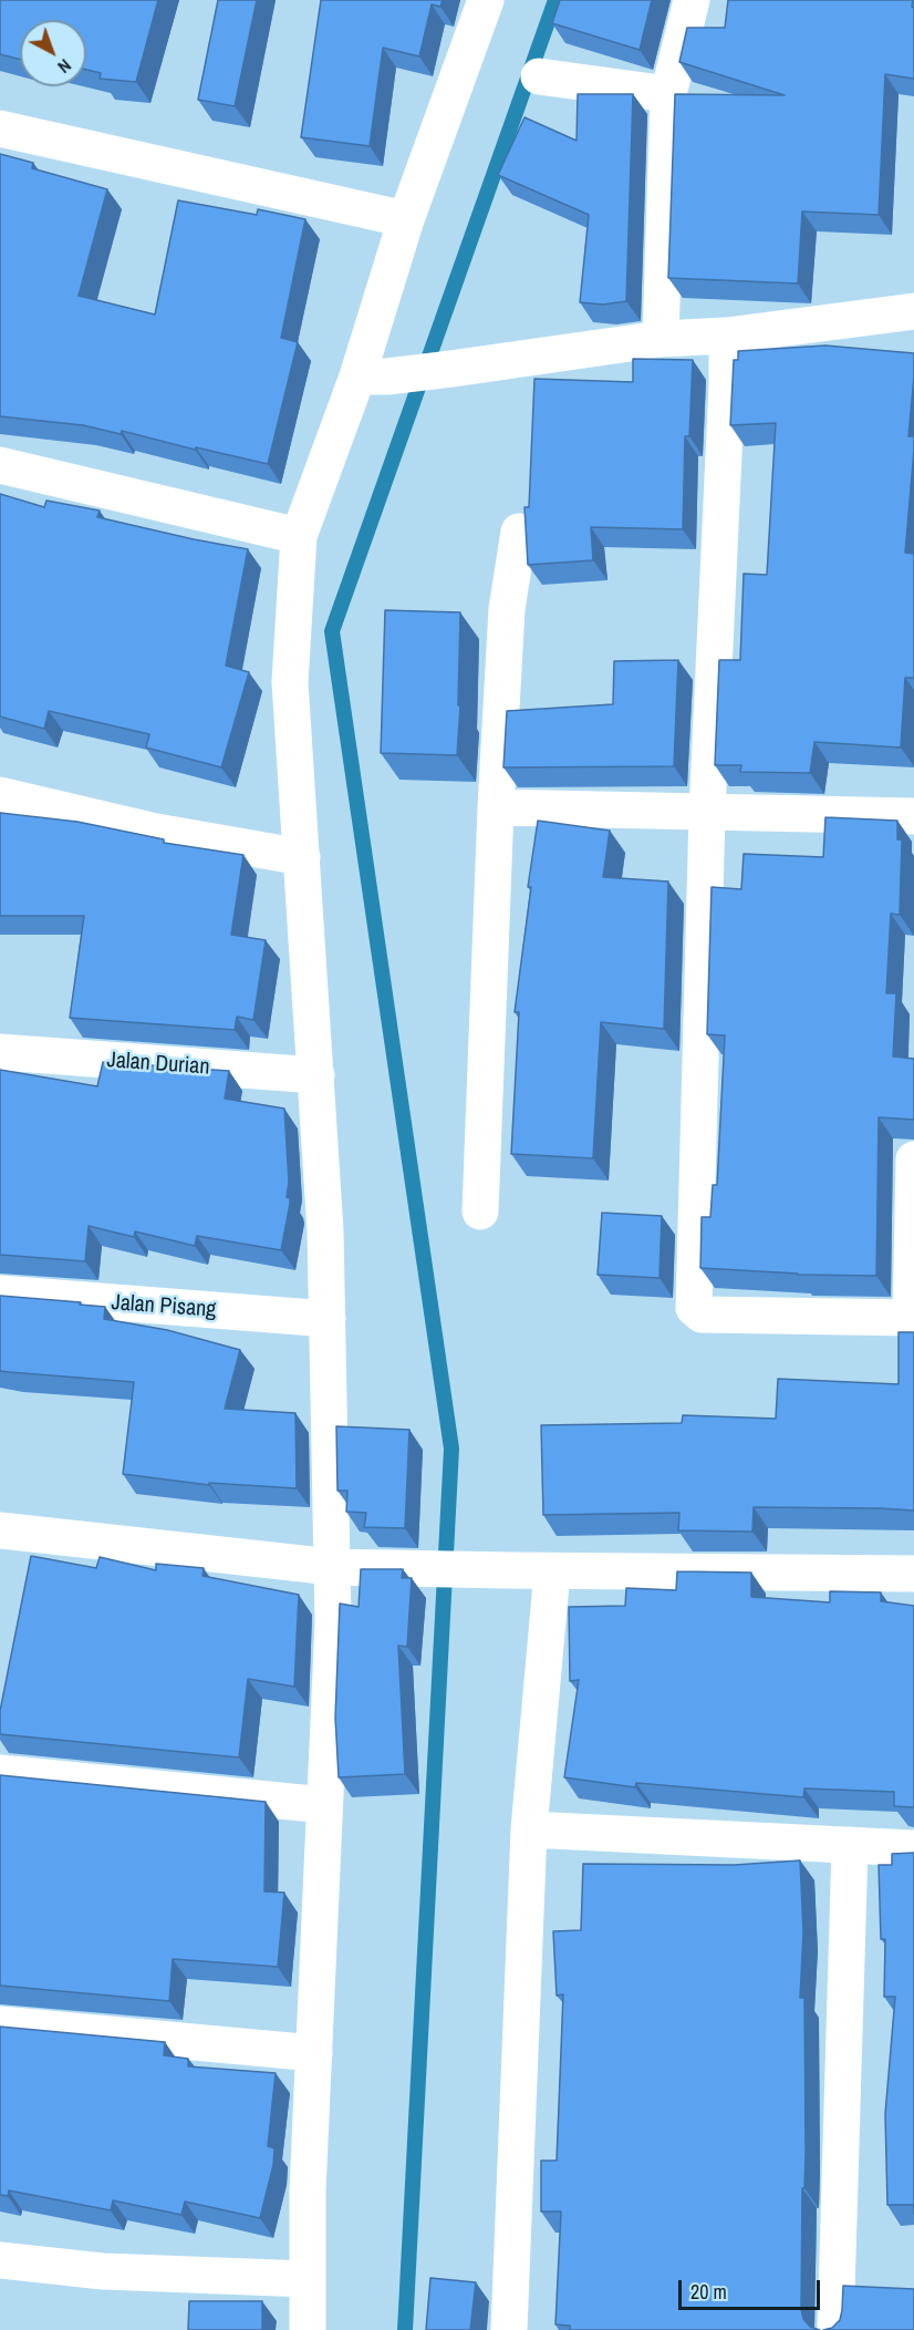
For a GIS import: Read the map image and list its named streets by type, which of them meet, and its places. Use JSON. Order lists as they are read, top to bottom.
{
  "streets": {
    "street": ["Jalan Durian", "Jalan Pisang"]
  },
  "scale_bar": "20 m",
  "north": "bottom right"
}
